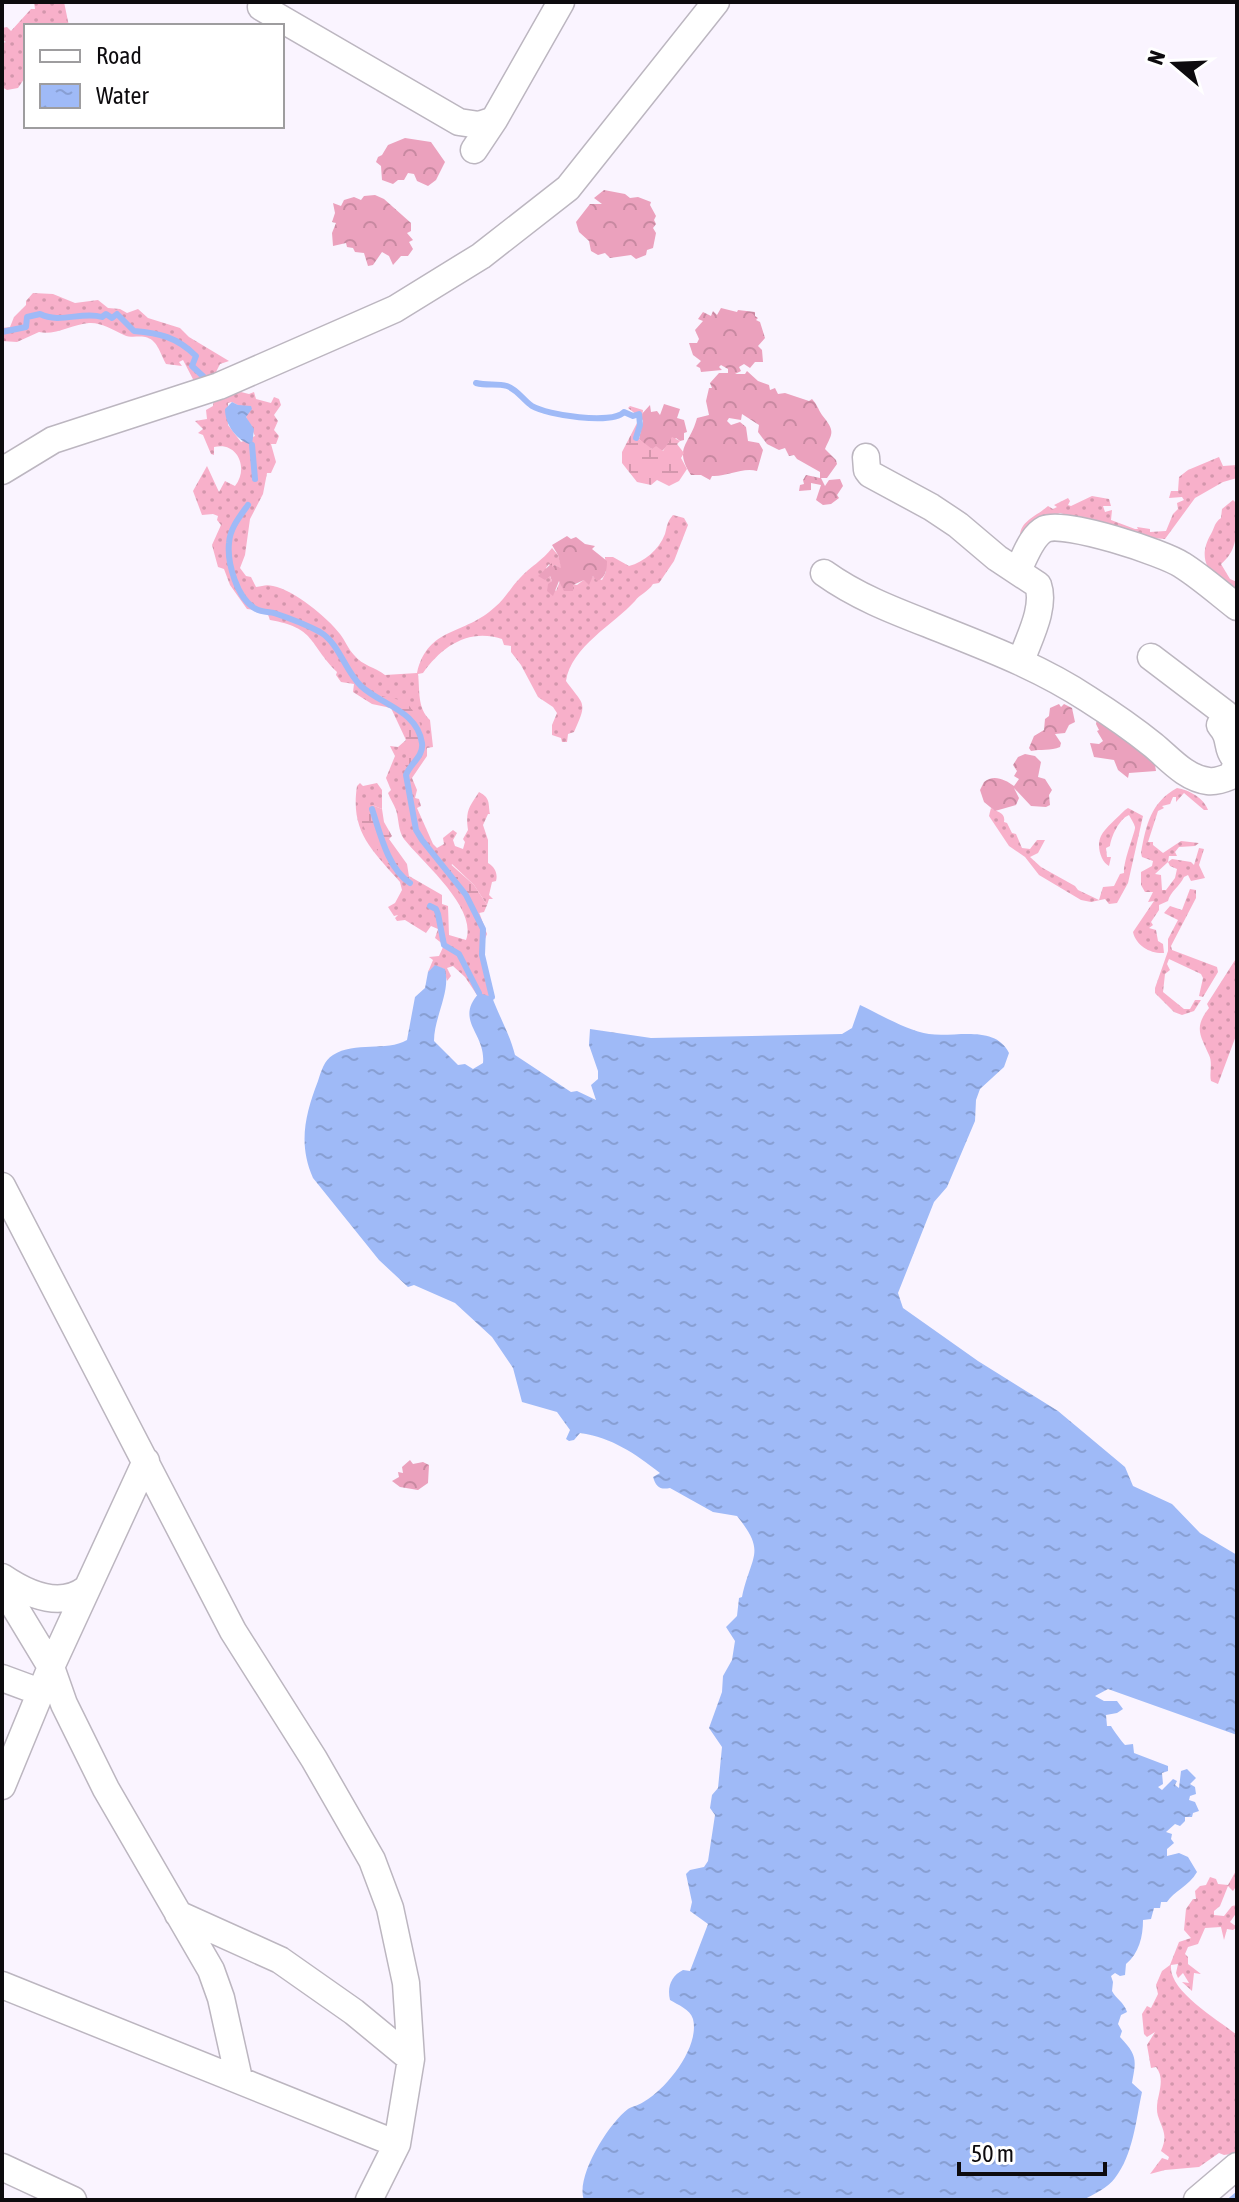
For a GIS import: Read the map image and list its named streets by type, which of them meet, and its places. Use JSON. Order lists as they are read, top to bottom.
{
  "legend": ["Road", "Water"],
  "scale_bar": "50 m",
  "north": "left"
}
